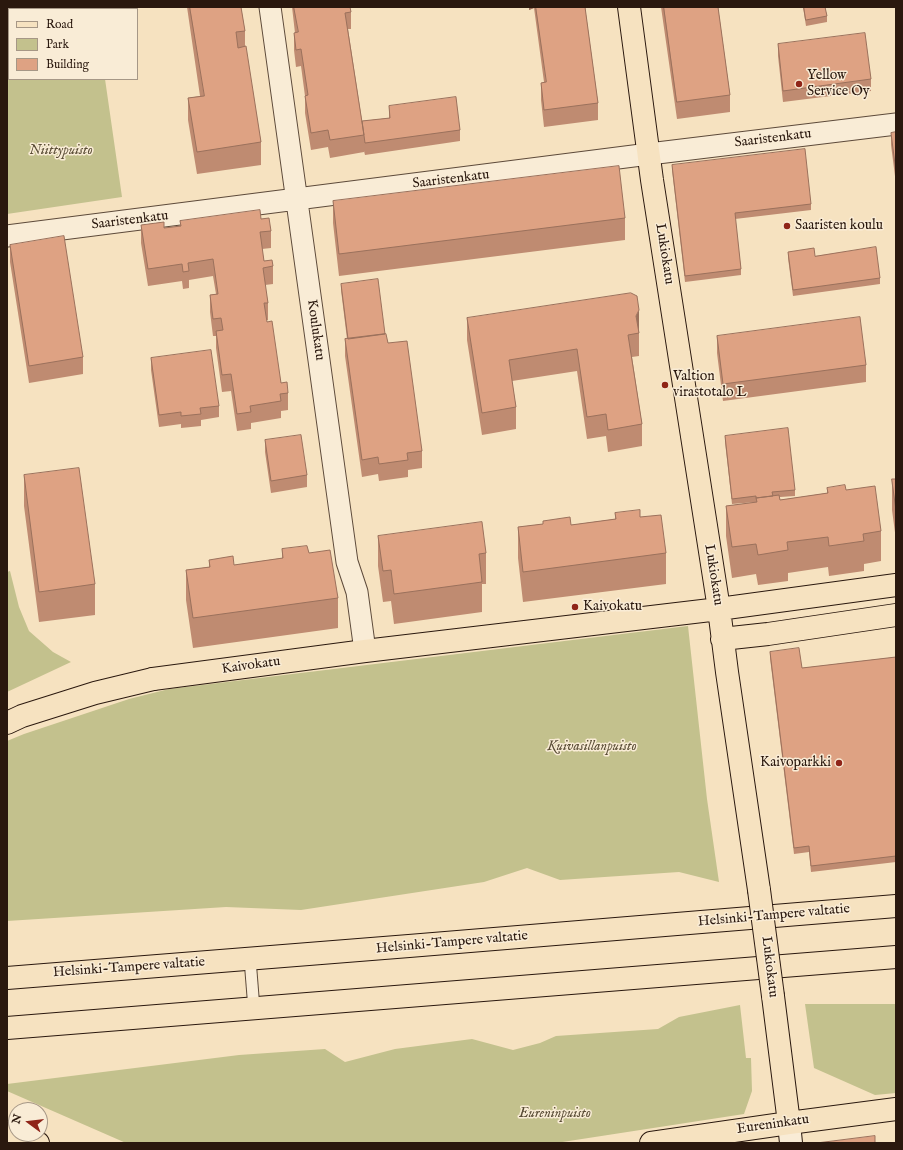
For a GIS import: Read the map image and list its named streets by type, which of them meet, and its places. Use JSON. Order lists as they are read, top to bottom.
{
  "streets": {
    "main road": [
      "Lukiokatu",
      "Kaivokatu",
      "Helsinki-Tampere valtatie",
      "Eureninkatu"
    ],
    "street": ["Saaristenkatu", "Koulukatu"]
  },
  "crossings": [
    ["Saaristenkatu", "Lukiokatu"],
    ["Saaristenkatu", "Koulukatu"],
    ["Lukiokatu", "Kaivokatu"],
    ["Lukiokatu", "Eureninkatu"],
    ["Koulukatu", "Kaivokatu"]
  ],
  "parks": ["Niittypuisto", "Kuivasillanpuisto", "Eureninpuisto"],
  "places": [
    "Yellow Service Oy",
    "Saaristen koulu",
    "Valtion virastotalo L",
    "Kaivokatu",
    "Kaivoparkki"
  ],
  "legend": ["Road", "Park", "Building"],
  "north": "left"
}
